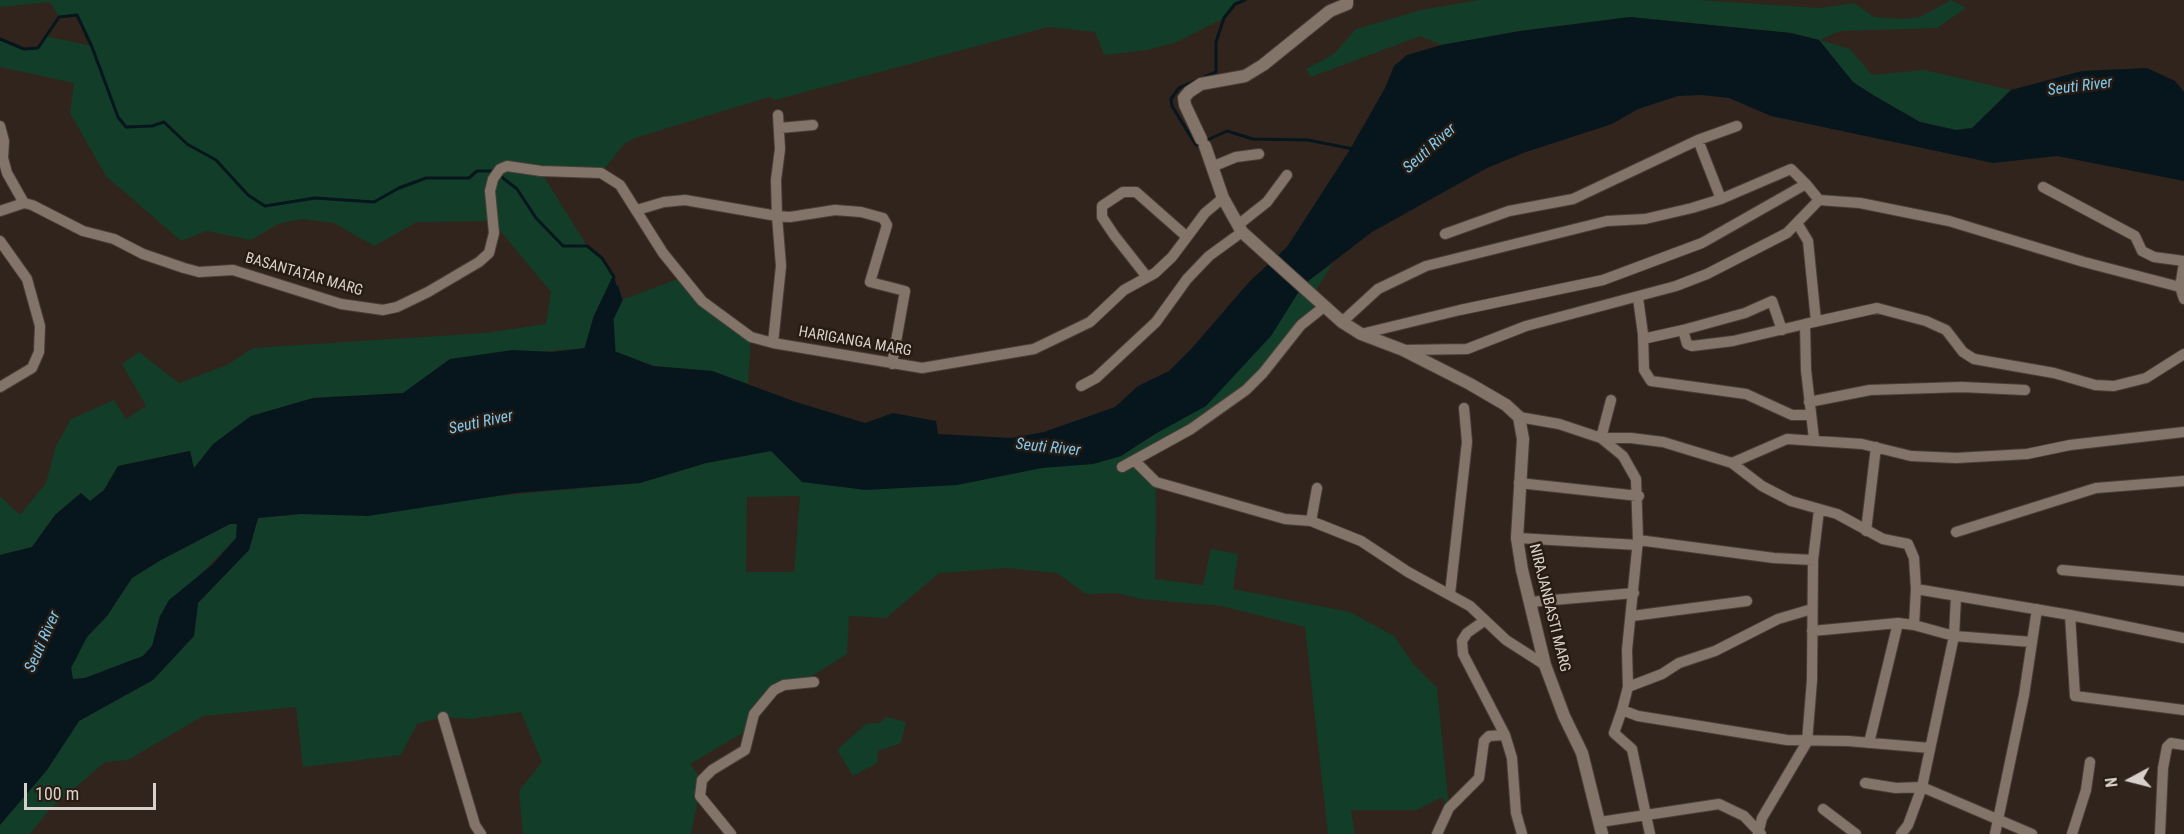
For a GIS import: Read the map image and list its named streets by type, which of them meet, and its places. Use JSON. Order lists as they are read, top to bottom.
{
  "streets": {
    "street": ["BASANTATAR MARG", "HARIGANGA MARG", "NIRAJANBASTI MARG"]
  },
  "crossings": [
    ["BASANTATAR MARG", "HARIGANGA MARG"]
  ],
  "water": ["Seuti River"],
  "scale_bar": "100 m",
  "north": "left"
}
